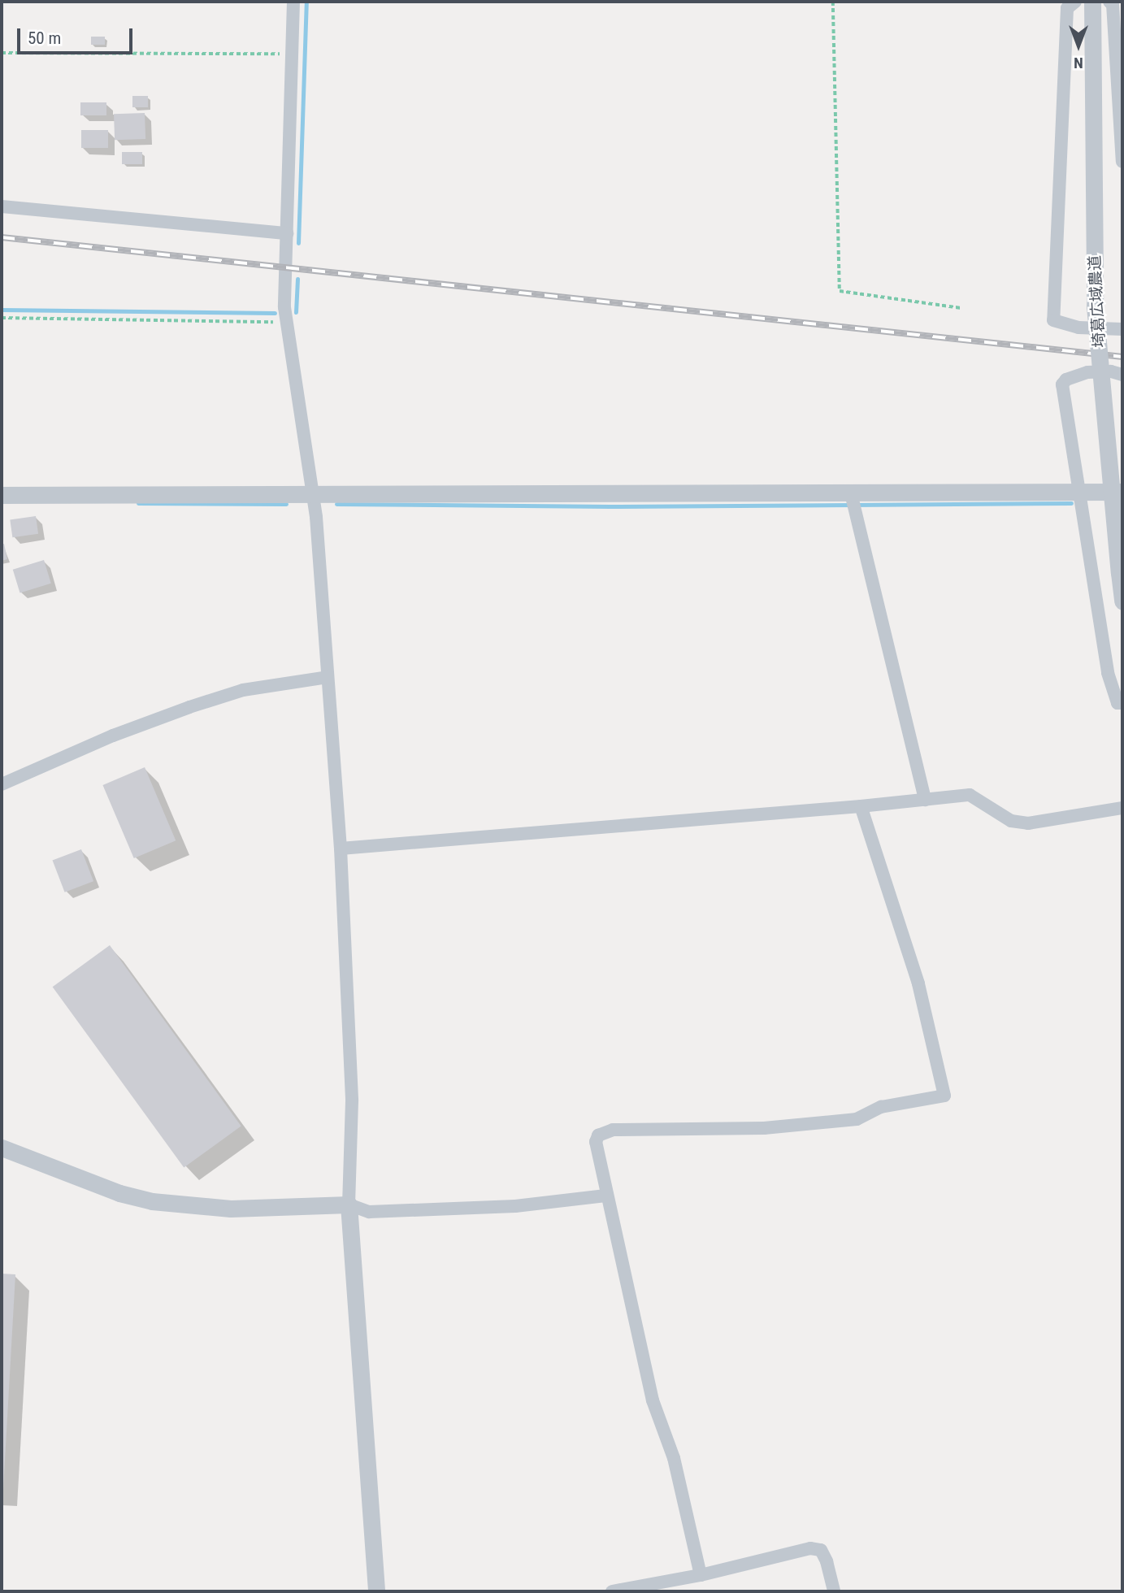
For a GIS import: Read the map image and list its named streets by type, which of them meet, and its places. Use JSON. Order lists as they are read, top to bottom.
{
  "streets": {
    "street": ["埼葛広域農道"]
  },
  "scale_bar": "50 m",
  "north": "bottom"
}
